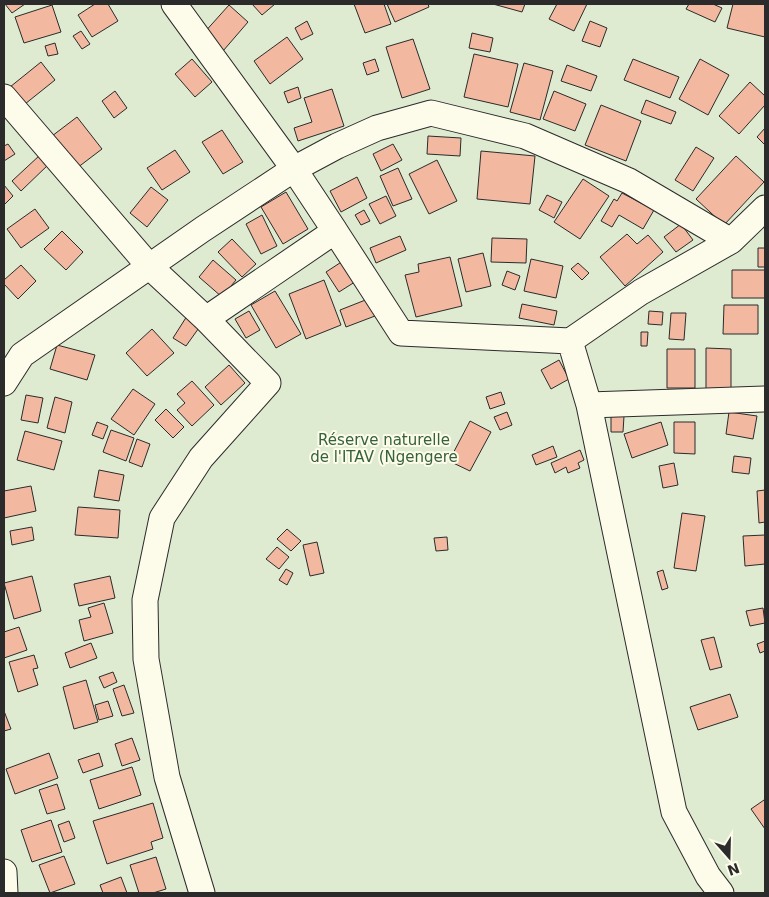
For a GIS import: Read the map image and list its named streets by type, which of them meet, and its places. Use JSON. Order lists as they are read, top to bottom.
{
  "parks": ["Réserve naturelle de l'ITAV (Ngengere"],
  "north": "bottom"
}
